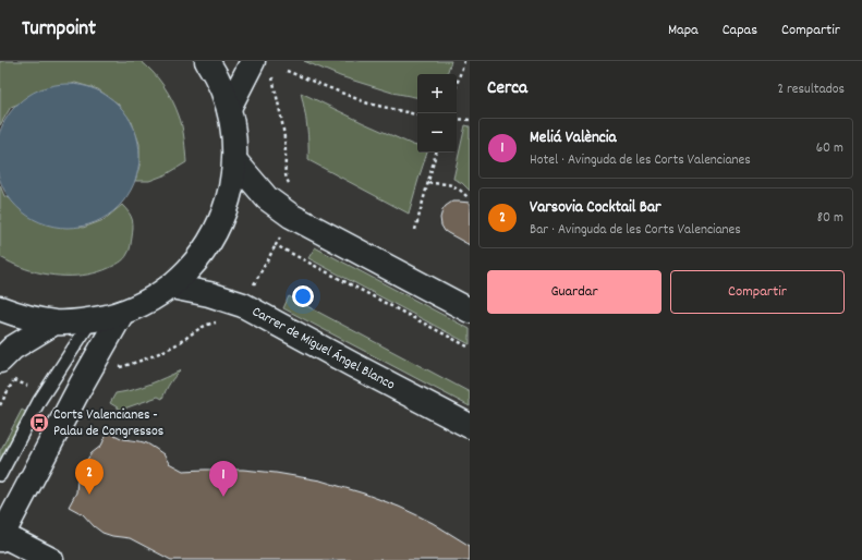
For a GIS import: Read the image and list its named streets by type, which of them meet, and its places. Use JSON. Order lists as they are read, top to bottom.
{
  "streets": {
    "street": ["Carrer de Miguel Ángel Blanco"]
  },
  "places": {
    "bus stop": ["Corts Valencianes - Palau de Congressos"]
  },
  "page": {
    "header": "Turnpoint",
    "nav": ["Mapa", "Capas", "Compartir"],
    "heading": ["Cerca", "2 resultados"],
    "map_buttons": ["+", "−"],
    "list": [
      {
        "mark": "1",
        "name": "Meliá València",
        "note": "Hotel · Avinguda de les Corts Valencianes",
        "value": "60 m"
      },
      {
        "mark": "2",
        "name": "Varsovia Cocktail Bar",
        "note": "Bar · Avinguda de les Corts Valencianes",
        "value": "80 m"
      }
    ],
    "buttons": ["Guardar", "Compartir"],
    "pins": ["2", "1"]
  }
}
